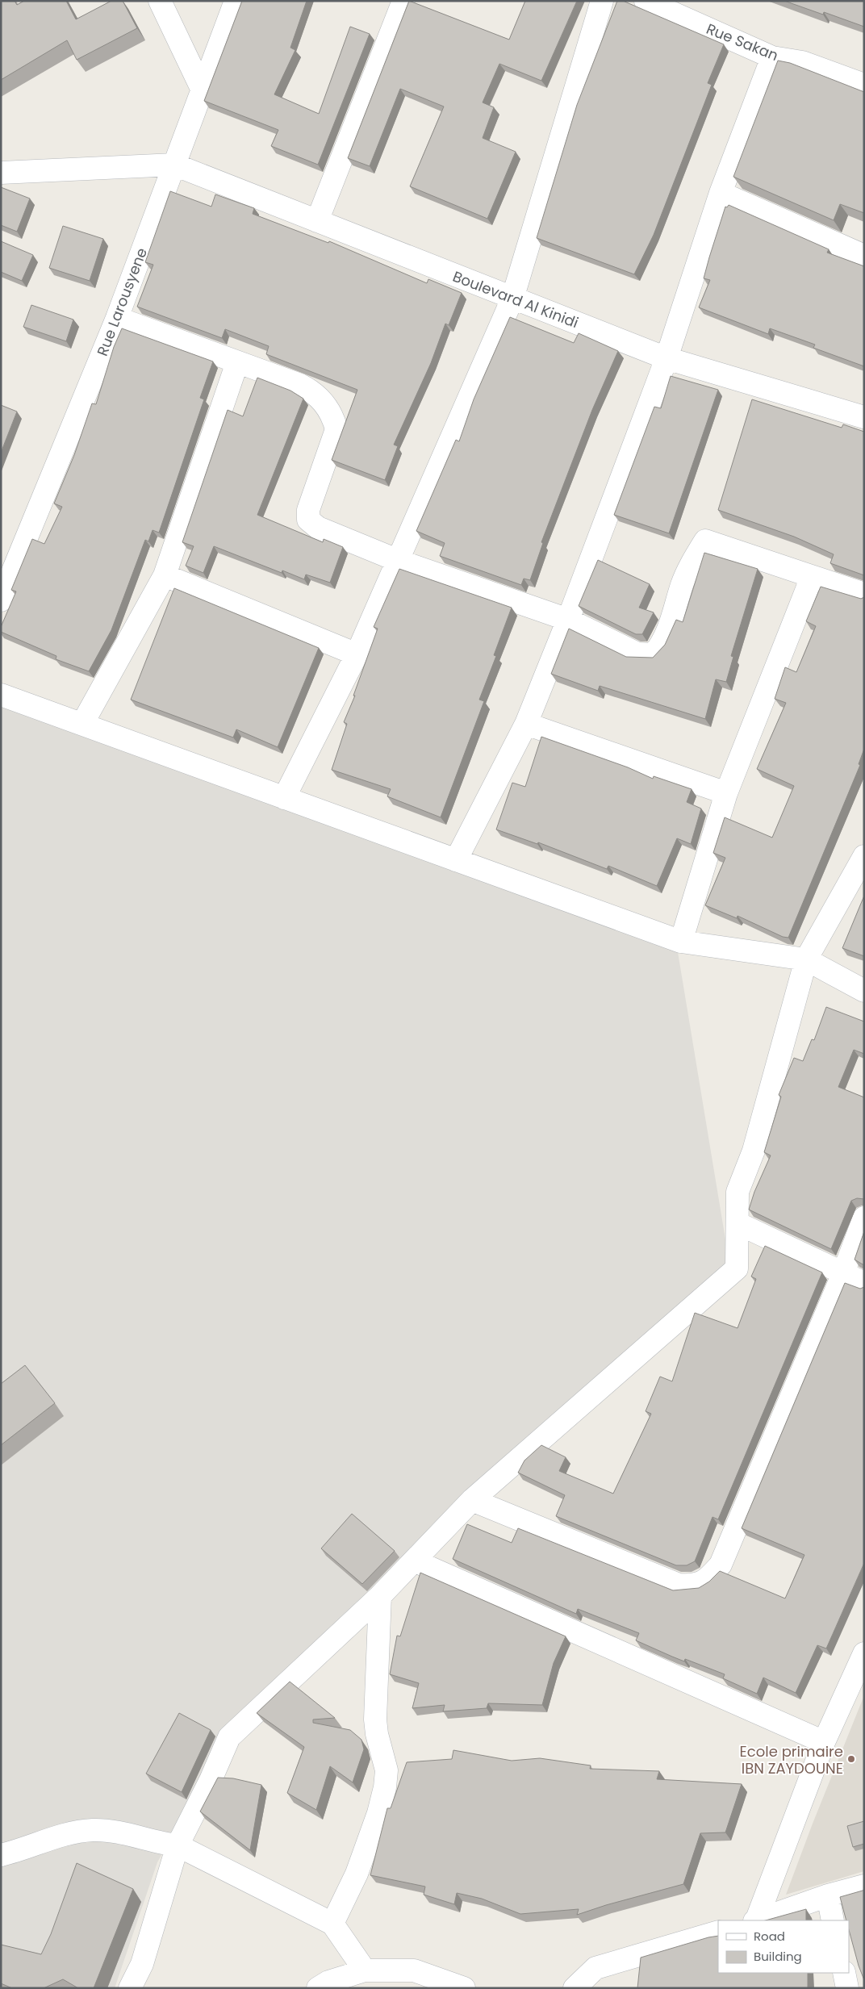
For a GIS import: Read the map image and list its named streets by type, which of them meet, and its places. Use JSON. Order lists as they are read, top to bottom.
{
  "streets": {
    "street": ["Rue Sakan", "Boulevard Al Kinidi", "Rue Larousyene"]
  },
  "crossings": [
    ["Boulevard Al Kinidi", "Rue Larousyene"]
  ],
  "places": ["Ecole primaire IBN ZAYDOUNE"],
  "legend": ["Road", "Building"]
}
